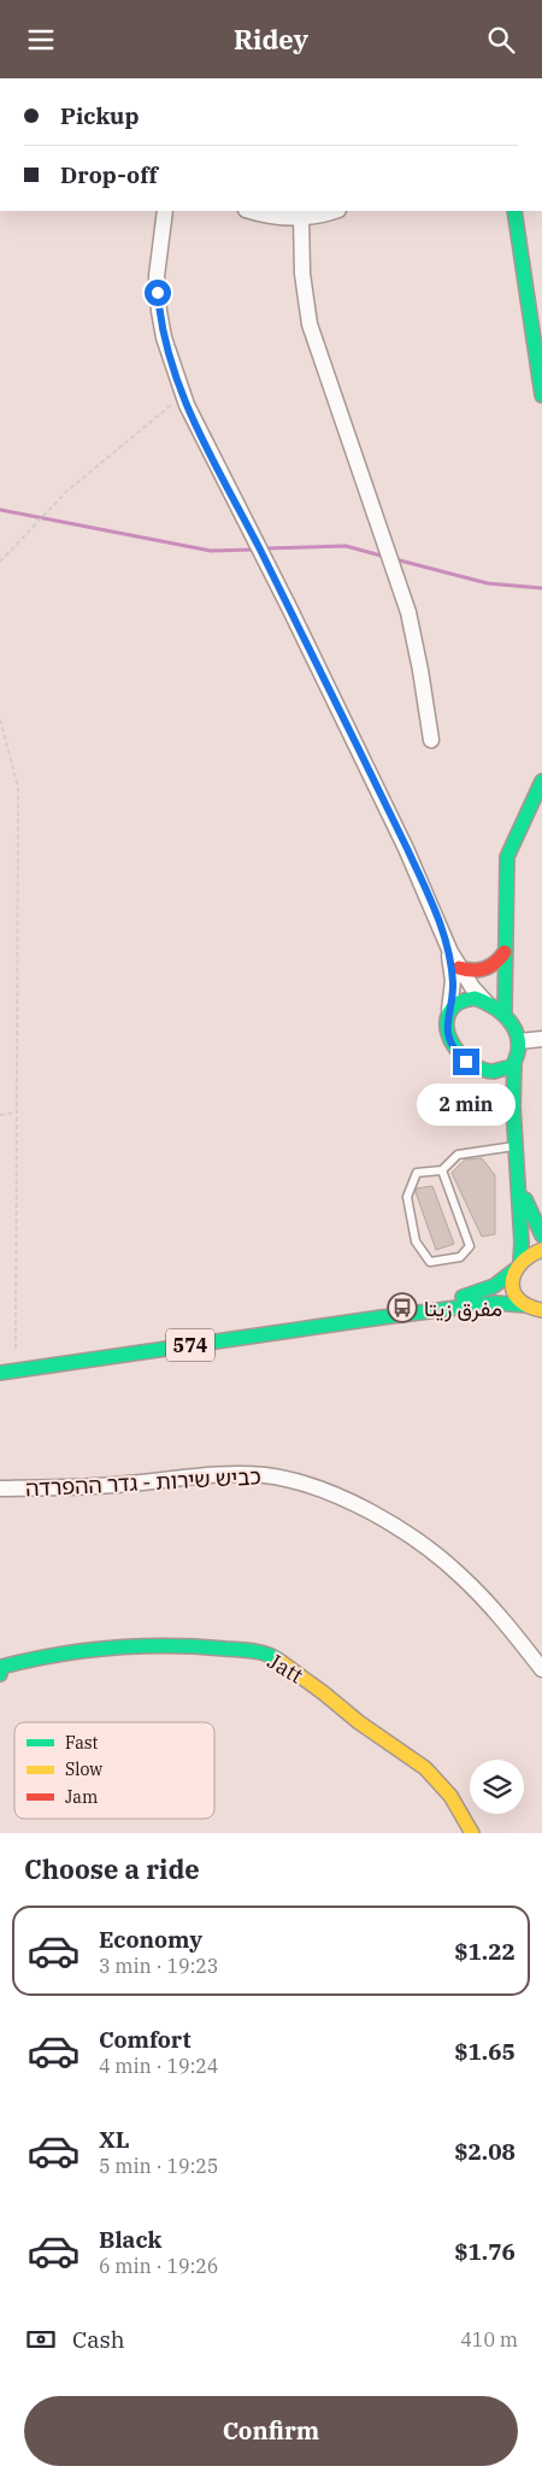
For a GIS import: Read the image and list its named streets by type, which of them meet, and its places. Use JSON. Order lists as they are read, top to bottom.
{
  "streets": {
    "street": ["574", "כביש שירות - גדר ההפרדה", "Jatt"]
  },
  "places": {
    "bus stop": ["مفرق زيتا"]
  },
  "legend": ["Fast", "Slow", "Jam"],
  "page": {
    "header": "Ridey",
    "banner": ["Pickup", "Drop-off"],
    "bubble": "2 min",
    "heading": "Choose a ride",
    "list": [
      {
        "name": "Economy",
        "note": "3 min · 19:23",
        "value": "$1.22"
      },
      {
        "name": "Comfort",
        "note": "4 min · 19:24",
        "value": "$1.65"
      },
      {
        "name": "XL",
        "note": "5 min · 19:25",
        "value": "$2.08"
      },
      {
        "name": "Black",
        "note": "6 min · 19:26",
        "value": "$1.76"
      }
    ],
    "pay": ["Cash", "410 m"],
    "buttons": "Confirm"
  }
}
